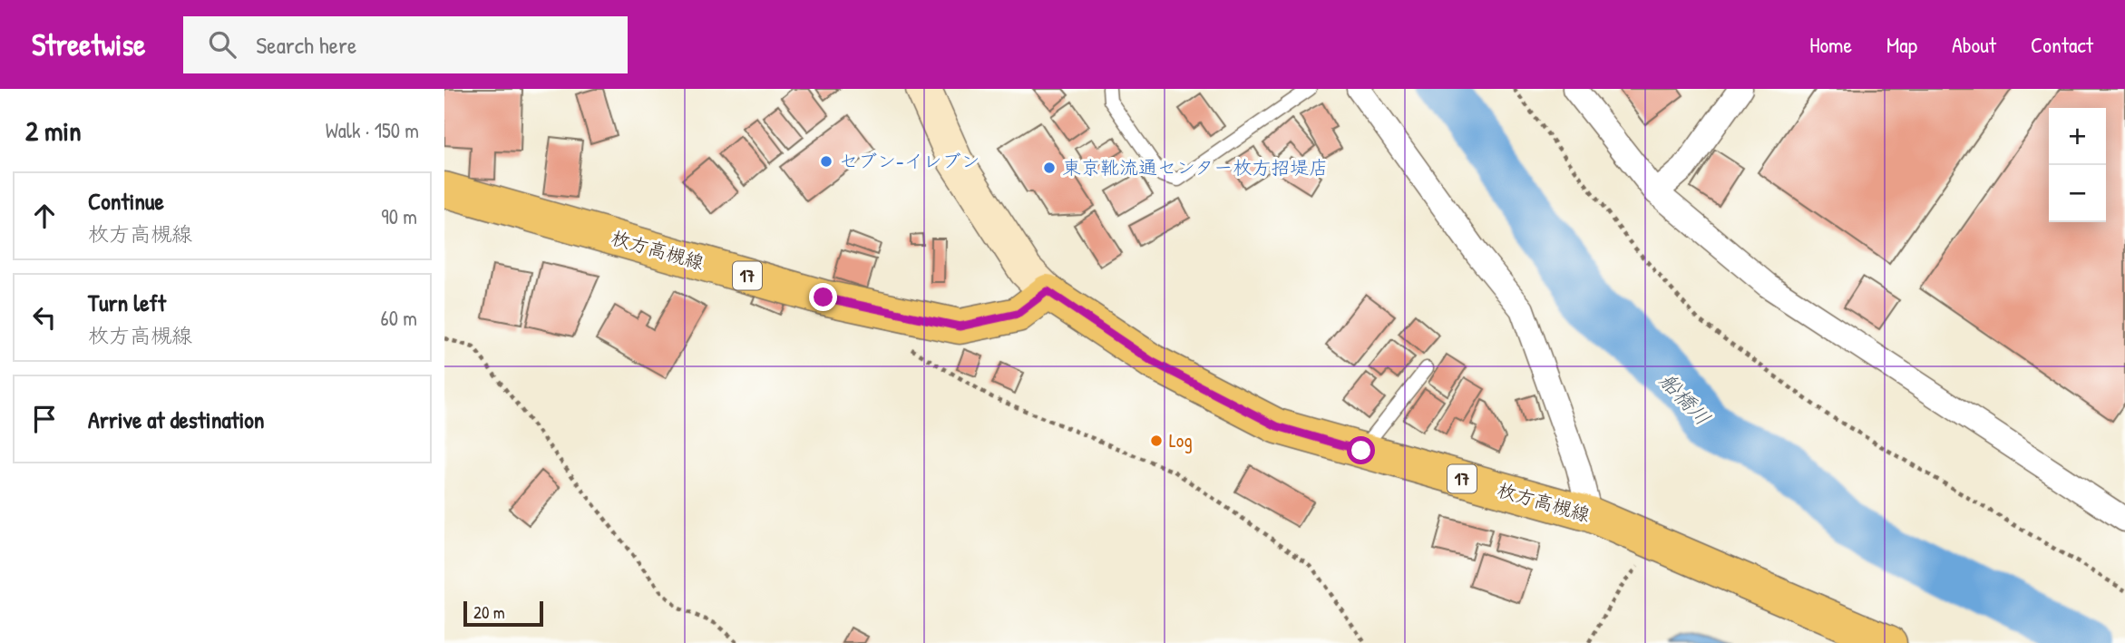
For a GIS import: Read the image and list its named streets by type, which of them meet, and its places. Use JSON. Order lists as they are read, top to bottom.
{
  "streets": {
    "main road": ["枚方高槻線", "17"]
  },
  "water": ["船橋川"],
  "places": ["セブン-イレブン", "東京靴流通センター枚方招堤店", "Log"],
  "scale_bar": "20 m",
  "page": {
    "header": "Streetwise",
    "search": "Search here",
    "nav": [
      "Home",
      "Map",
      "About",
      "Contact"
    ],
    "heading": ["2 min", "Walk · 150 m"],
    "map_buttons": ["+", "−"],
    "list": [
      ["Continue", "枚方高槻線", "90 m"],
      ["Turn left", "枚方高槻線", "60 m"],
      "Arrive at destination"
    ],
    "scale": "20 m"
  }
}
